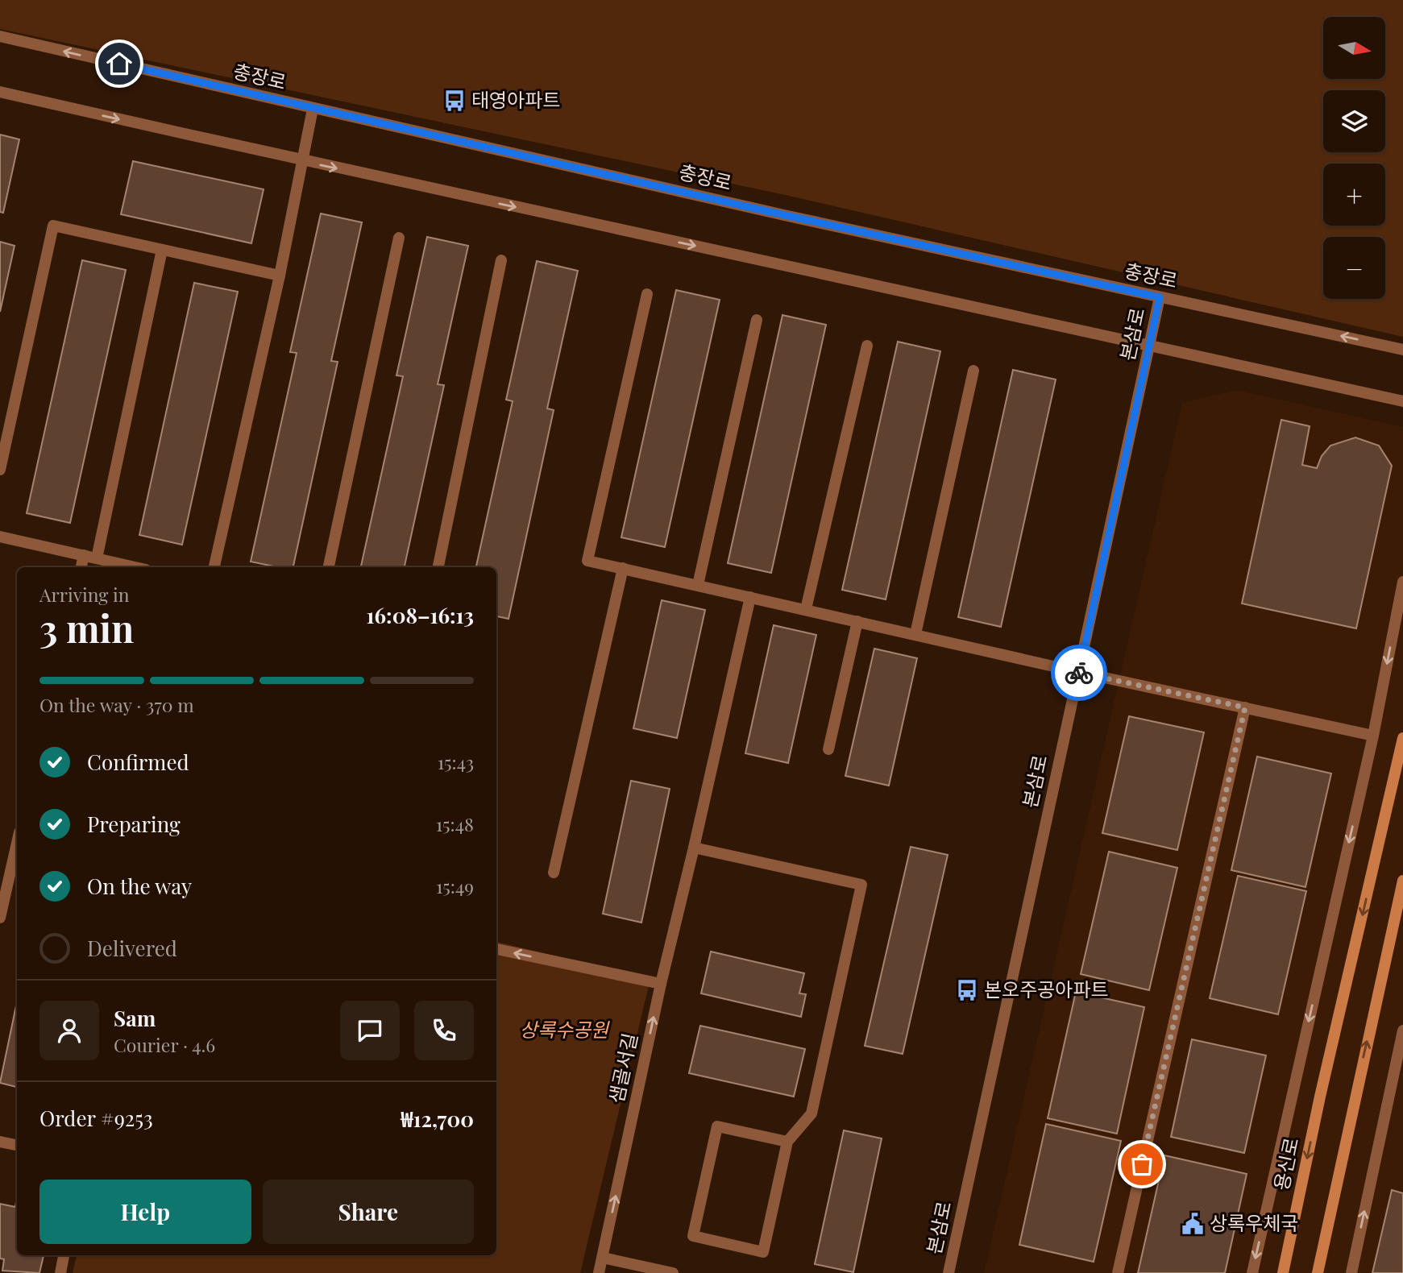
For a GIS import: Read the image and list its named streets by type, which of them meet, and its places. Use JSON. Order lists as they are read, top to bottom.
{
  "streets": {
    "main road": ["용신로"],
    "street": ["충장로", "본삼로", "샘골서길"]
  },
  "crossings": [
    ["충장로", "본삼로"]
  ],
  "one_way": ["샘골서길"],
  "parks": ["상록수공원"],
  "places": {
    "bus stop": ["태영아파트", "본오주공아파트"],
    "public building": ["상록우체국"]
  },
  "north": "right",
  "page": {
    "map_buttons": ["+", "−"],
    "heading": ["3 min", "Arriving in", "16:08–16:13"],
    "panel": [
      "Sam",
      "Courier · 4.6",
      "Order #9253",
      "₩12,700"
    ],
    "bar": "On the way · 370 m",
    "list": [
      ["Confirmed", "15:43"],
      ["Preparing", "15:48"],
      ["On the way", "15:49"],
      "Delivered"
    ],
    "buttons": ["Help", "Share"]
  }
}
